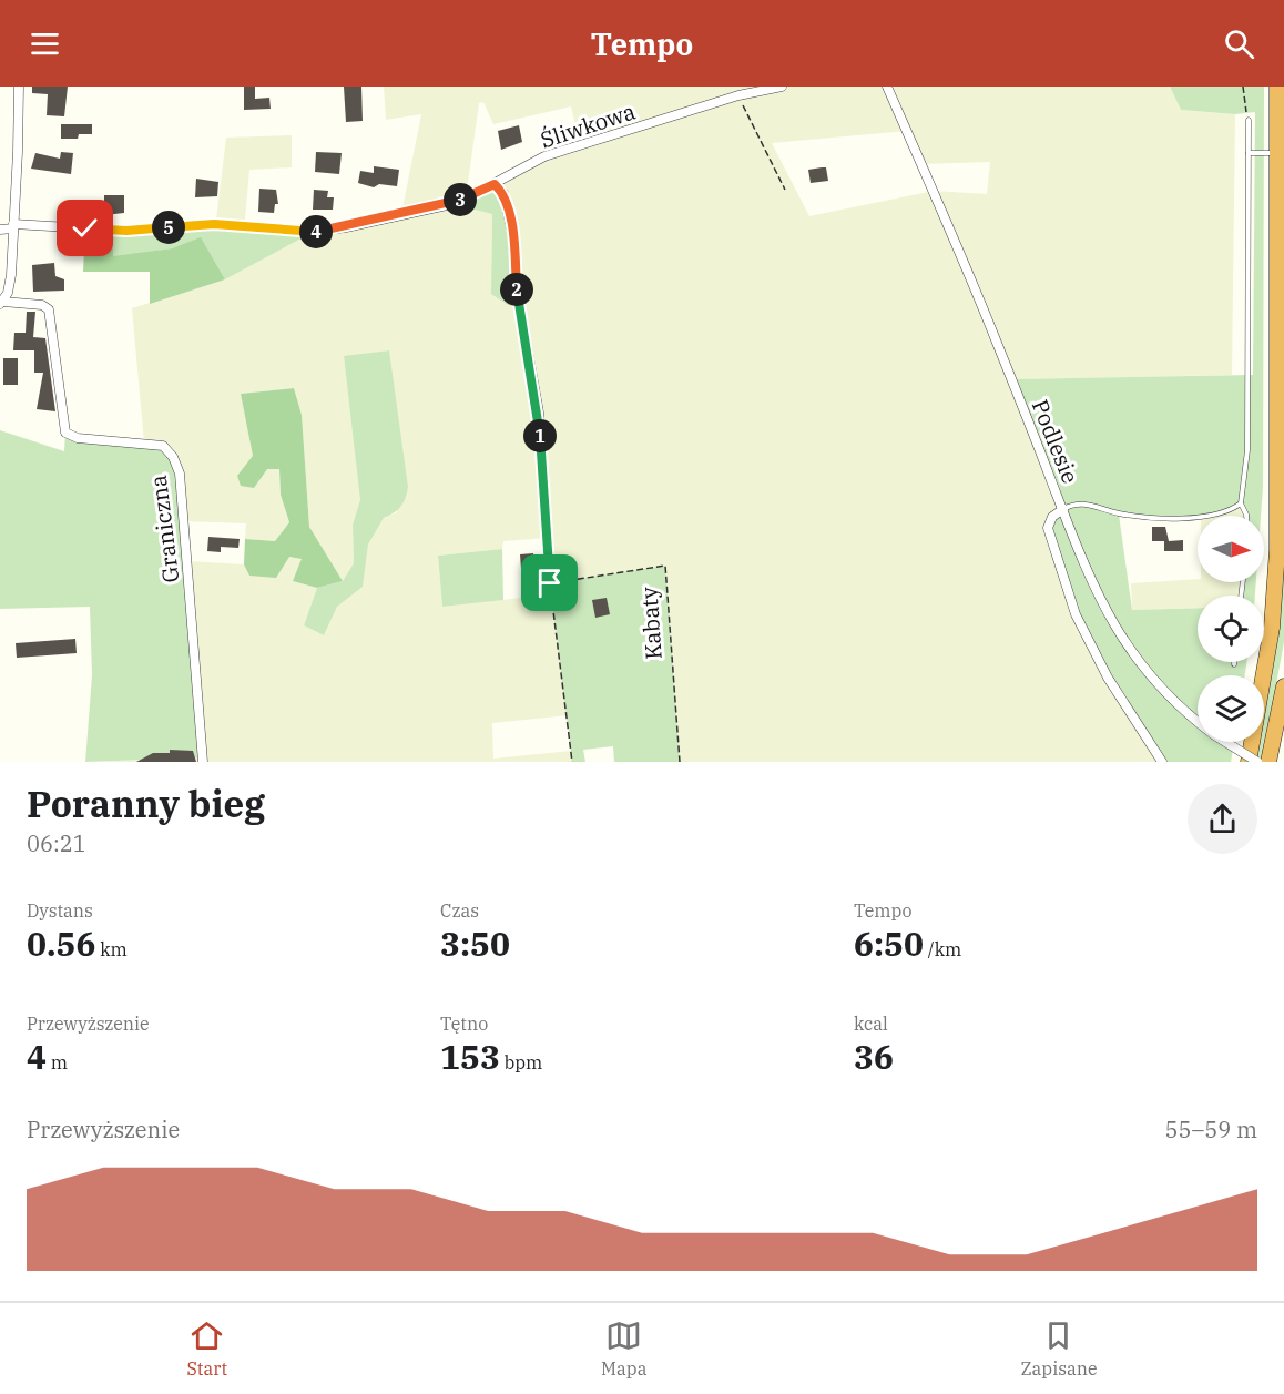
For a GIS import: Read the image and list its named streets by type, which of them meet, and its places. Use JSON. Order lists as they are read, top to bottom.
{
  "streets": {
    "street": ["Śliwkowa", "Podlesie", "Graniczna"],
    "path": ["Kabaty"]
  },
  "crossings": [
    ["Śliwkowa", "Graniczna"]
  ],
  "north": "right",
  "page": {
    "header": "Tempo",
    "pins": [
      "3",
      "5",
      "4",
      "2",
      "1"
    ],
    "heading": ["Poranny bieg", "06:21"],
    "stats": [
      ["Dystans", "0.56 km"],
      ["Czas", "3:50"],
      ["Tempo", "6:50 /km"],
      ["Przewyższenie", "4 m"],
      ["Tętno", "153 bpm"],
      ["kcal", "36"]
    ],
    "chart": ["Przewyższenie", "55–59 m"],
    "tabs": ["Start", "Mapa", "Zapisane"]
  }
}
